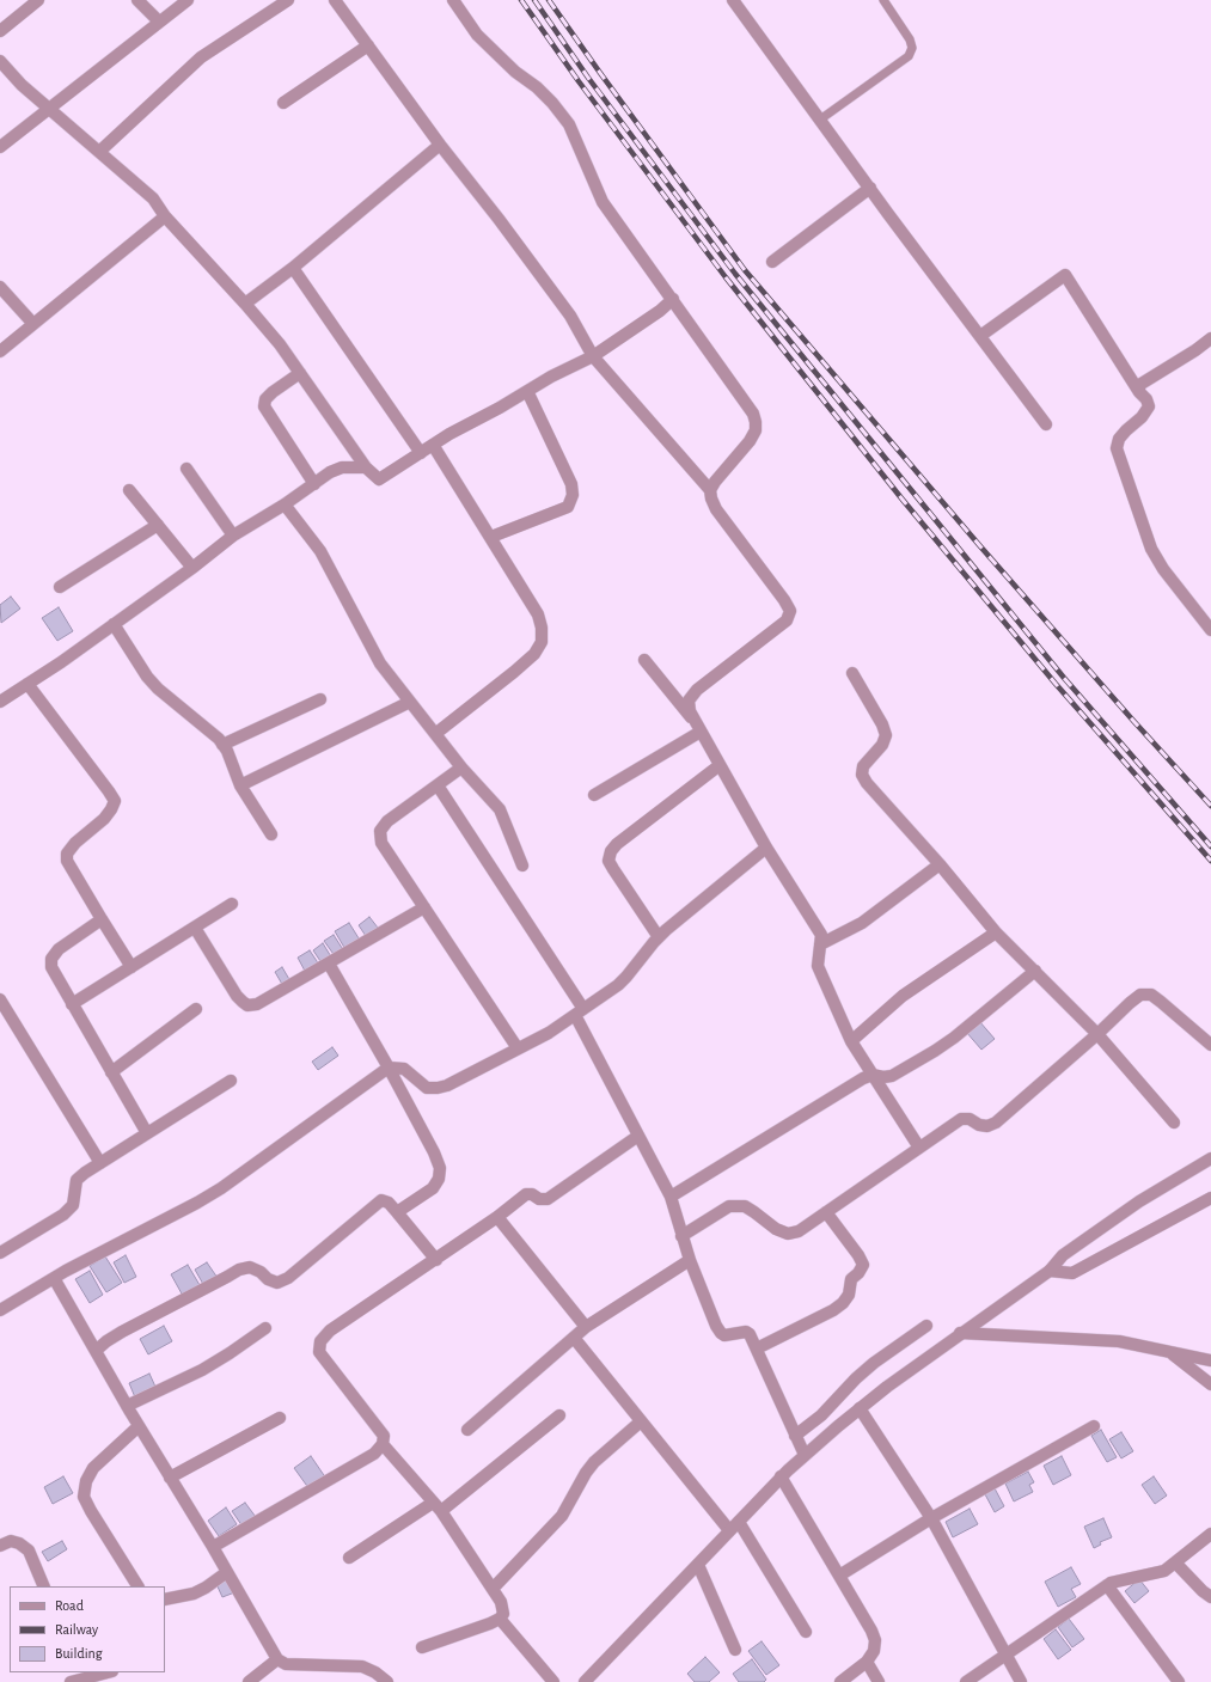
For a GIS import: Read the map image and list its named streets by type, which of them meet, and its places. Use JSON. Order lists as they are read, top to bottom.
{
  "legend": ["Road", "Railway", "Building"]
}
